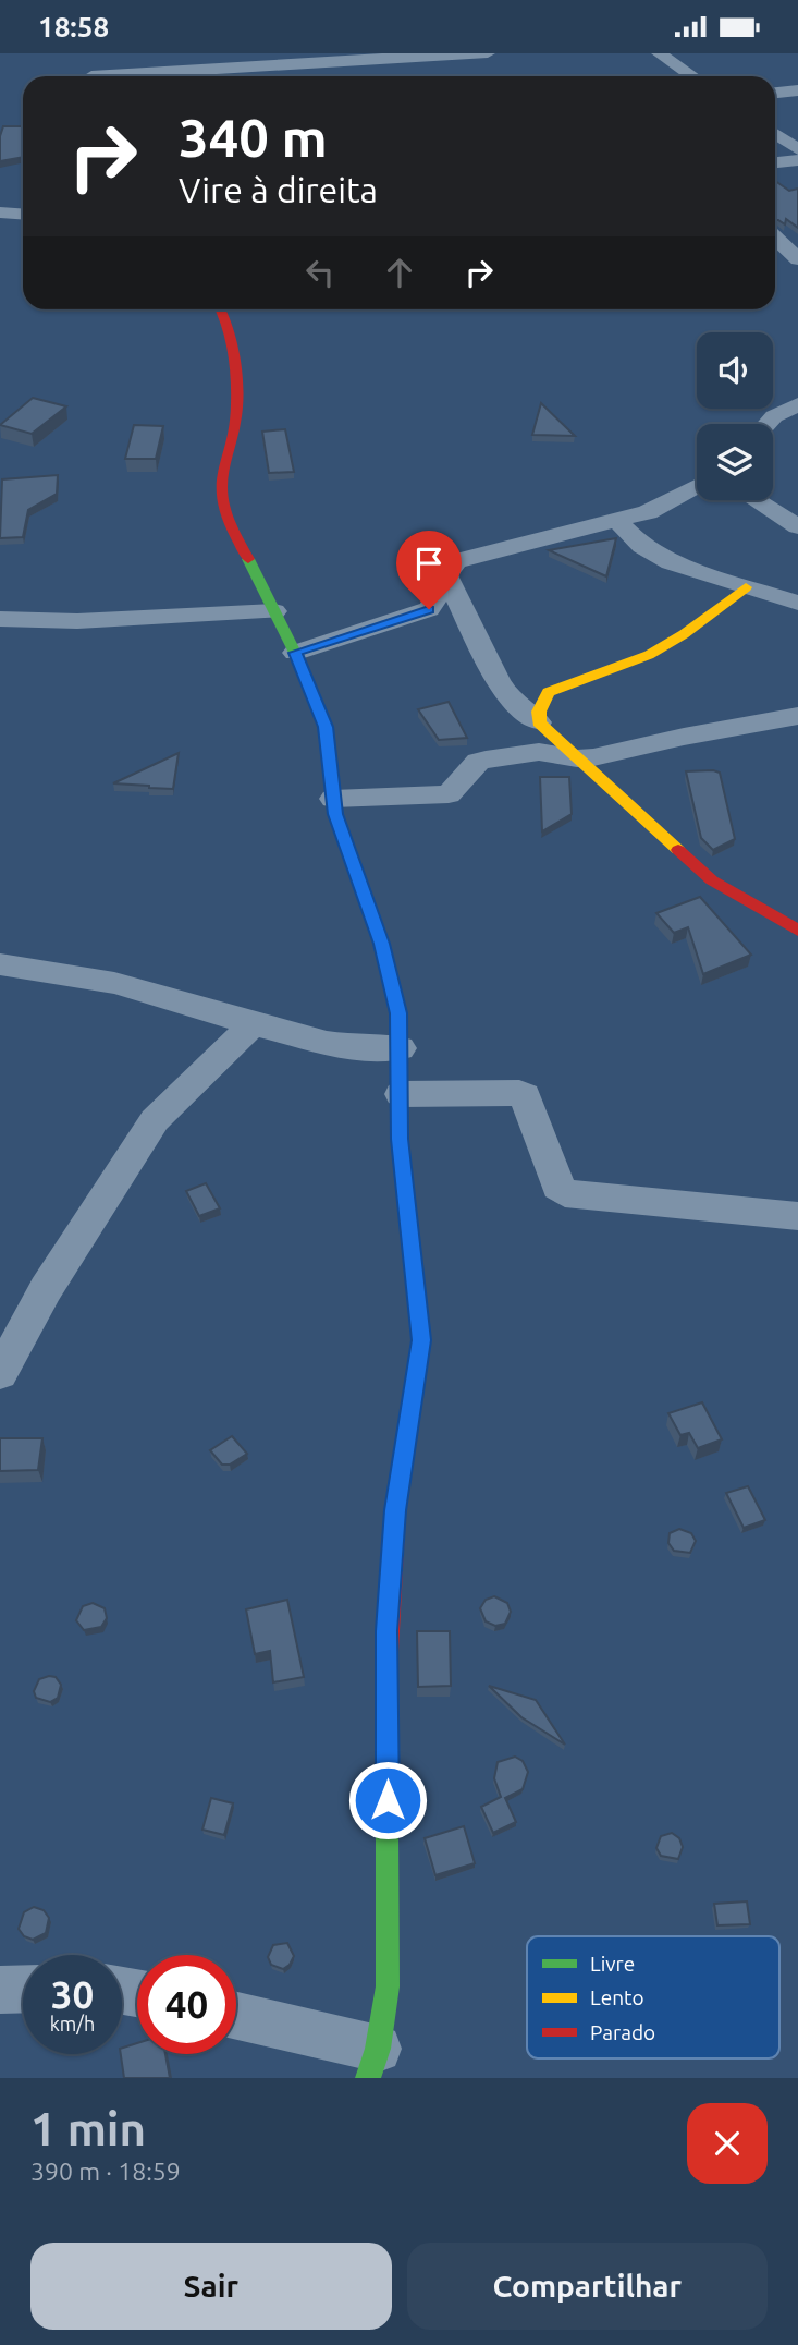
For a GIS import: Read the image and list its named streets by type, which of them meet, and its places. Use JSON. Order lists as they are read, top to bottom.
{
  "legend": ["Livre", "Lento", "Parado"],
  "page": {
    "status": "18:58",
    "turn": ["340 m", "Vire à direita"],
    "speed": "30 km/h",
    "limit": "40",
    "heading": ["1 min", "390 m · 18:59"],
    "buttons": ["Sair", "Compartilhar"]
  }
}
